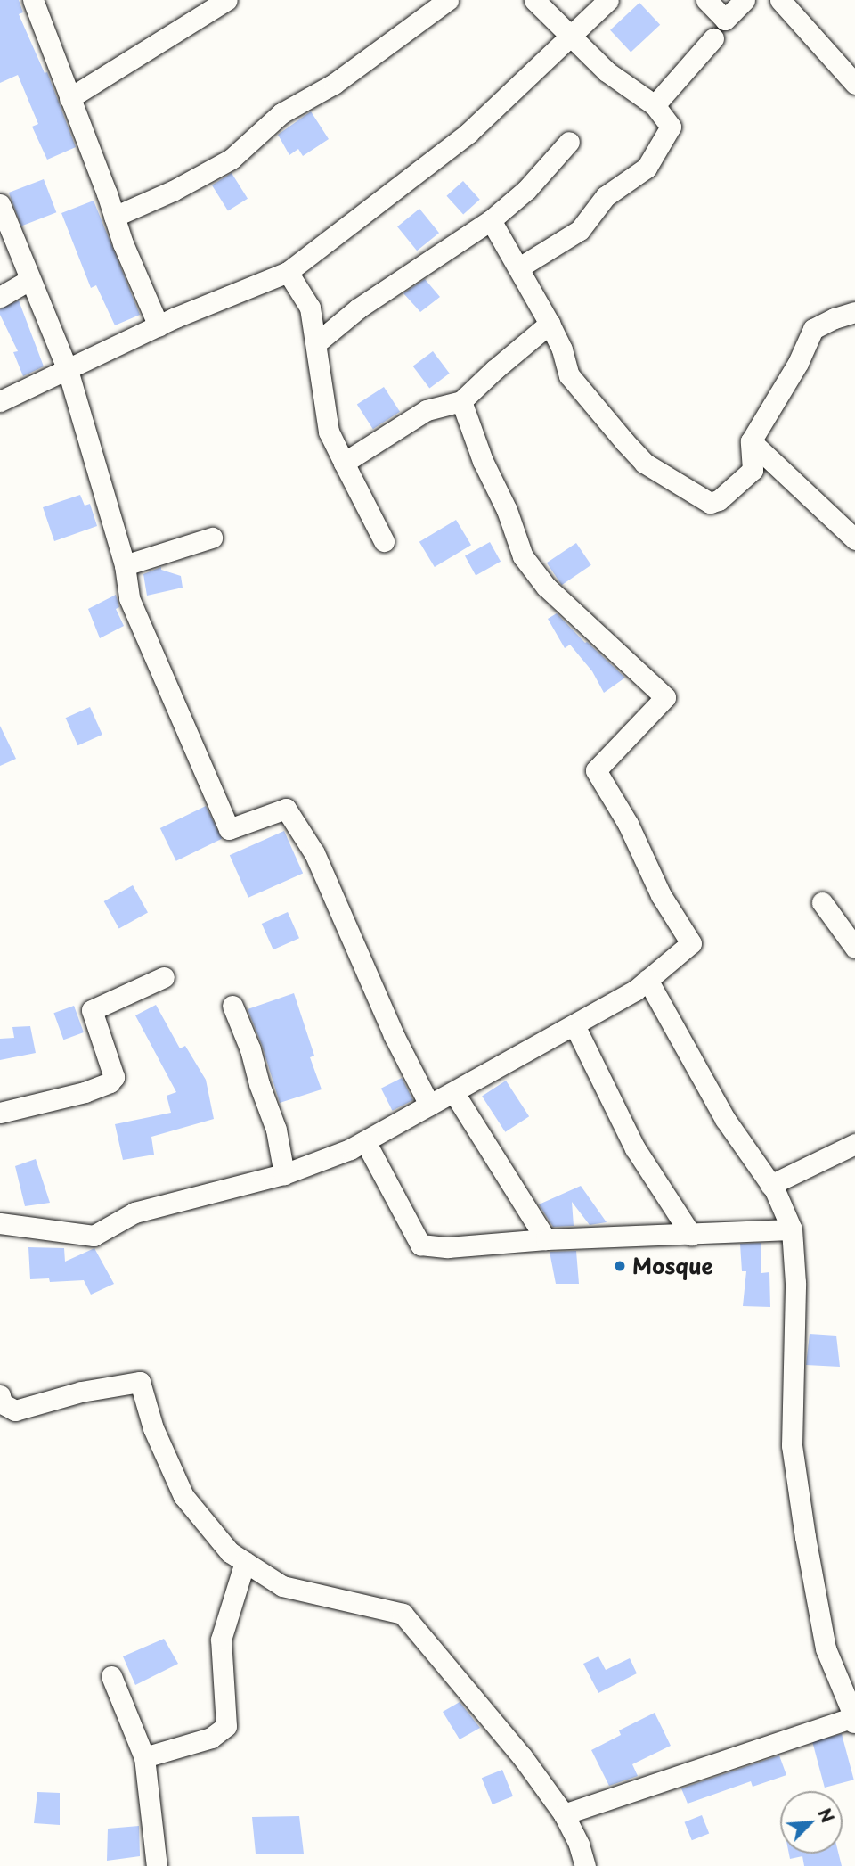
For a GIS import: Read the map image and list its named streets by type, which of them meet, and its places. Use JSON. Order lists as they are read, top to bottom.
{
  "places": ["Mosque"],
  "north": "top right"
}
